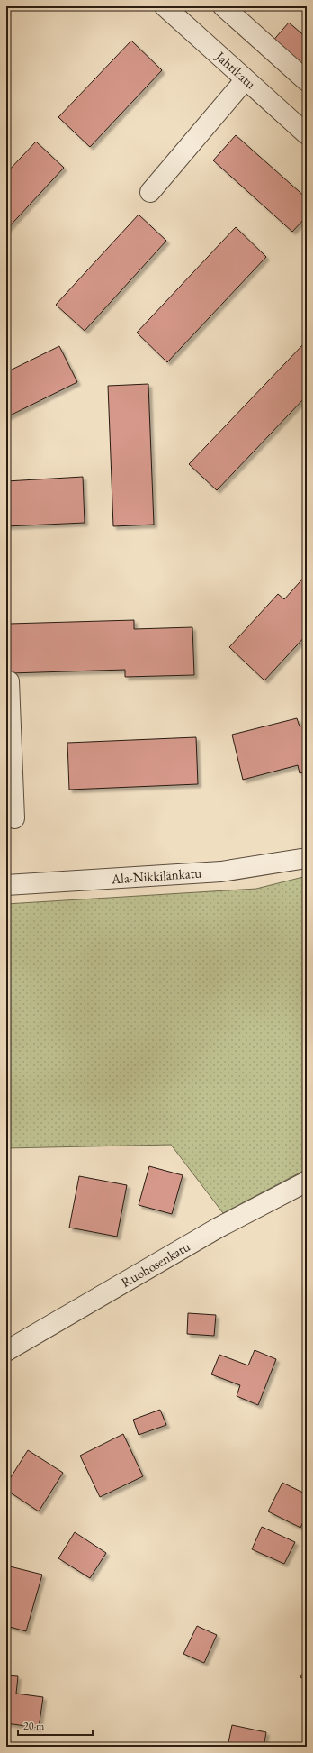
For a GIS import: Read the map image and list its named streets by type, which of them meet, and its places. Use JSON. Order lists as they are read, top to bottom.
{
  "streets": {
    "street": ["Jahtikatu", "Ala-Nikkilänkatu", "Ruohosenkatu"]
  },
  "scale_bar": "20 m"
}
